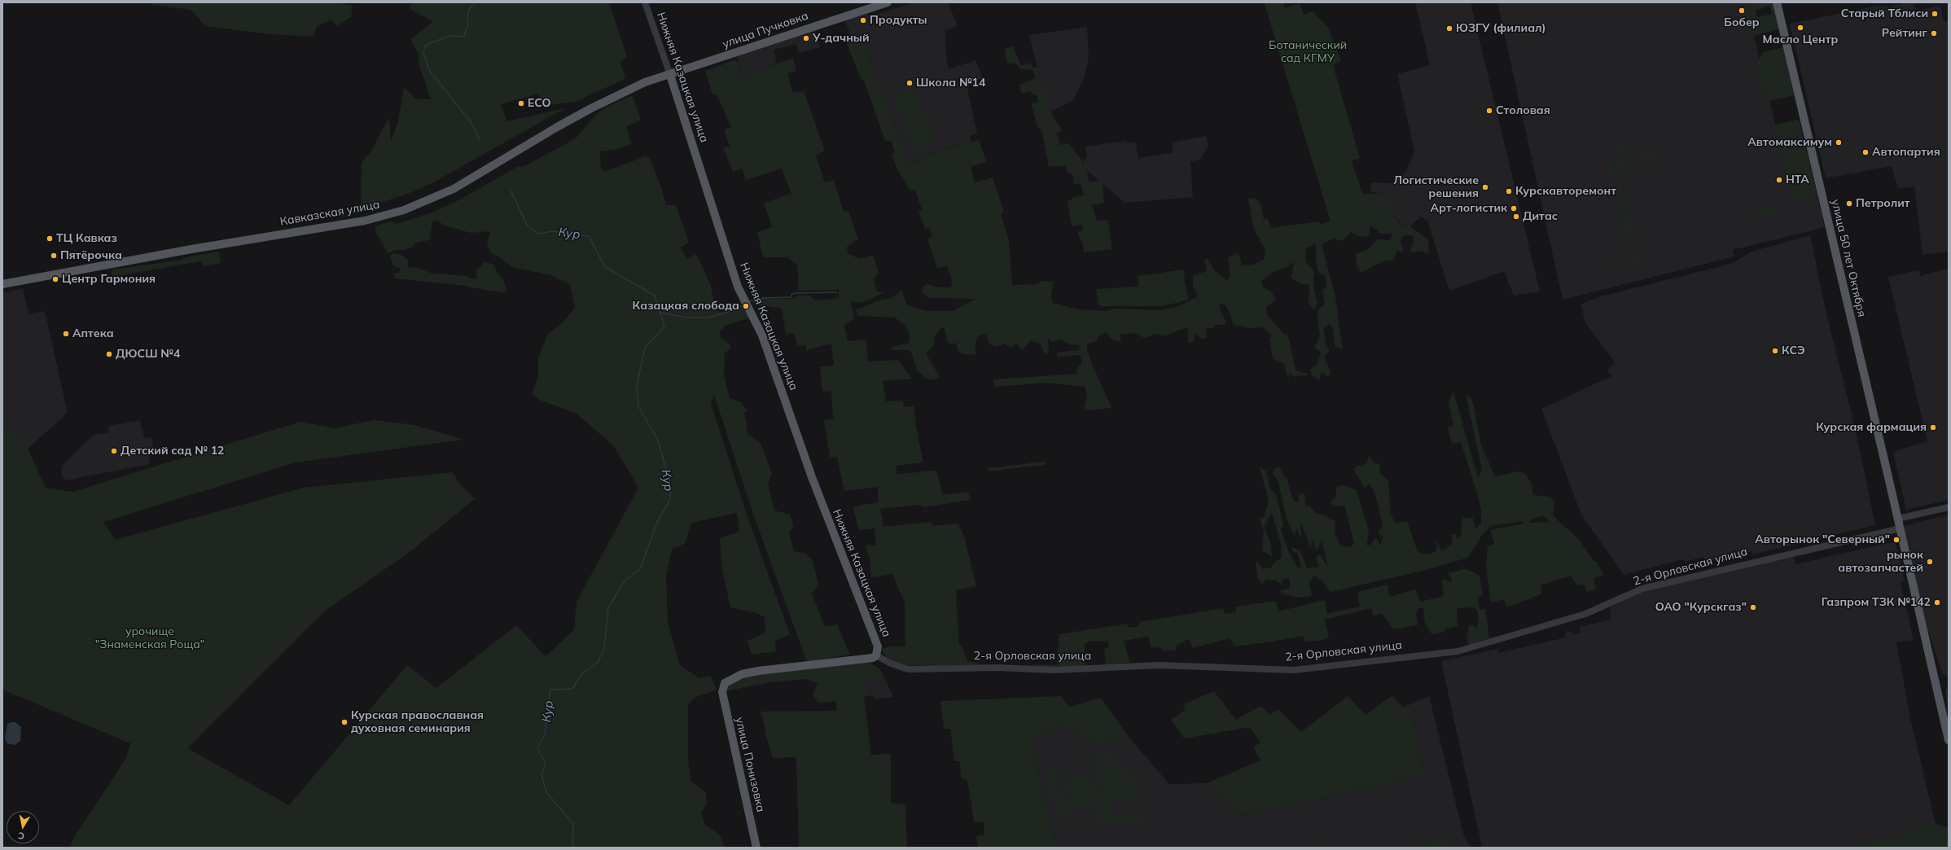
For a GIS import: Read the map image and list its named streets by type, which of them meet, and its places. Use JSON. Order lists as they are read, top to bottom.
{
  "streets": {
    "main road": [
      "улица Пучковка",
      "Нижняя Казацкая улица",
      "Кавказская улица",
      "улица 50 лет Октября",
      "улица Понизовка"
    ],
    "street": ["2-я Орловская улица"]
  },
  "crossings": [
    ["улица Пучковка", "Нижняя Казацкая улица"],
    ["улица Пучковка", "Кавказская улица"],
    ["Нижняя Казацкая улица", "Кавказская улица"],
    ["Нижняя Казацкая улица", "2-я Орловская улица"],
    ["Нижняя Казацкая улица", "улица Понизовка"],
    ["улица 50 лет Октября", "2-я Орловская улица"],
    ["2-я Орловская улица", "улица Понизовка"]
  ],
  "water": ["Кур"],
  "parks": ["Ботанический сад КГМУ", "урочище \"Знаменская Роща\""],
  "places": [
    "Бобер",
    "Старый Тблиси",
    "Продукты",
    "Масло Центр",
    "ЮЗГУ (филиал)",
    "Рейтинг",
    "У-дачный",
    "Школа №14",
    "ECO",
    "Столовая",
    "Автомаксимум",
    "Автопартия",
    "НТА",
    "Логистические решения",
    "Курскавторемонт",
    "Петролит",
    "Арт-логистик",
    "Дитас",
    "ТЦ Кавказ",
    "Пятёрочка",
    "Центр Гармония",
    "Казацкая слобода",
    "Аптека",
    "КСЭ",
    "ДЮСШ №4",
    "Курская фармация",
    "Детский сад № 12",
    "Авторынок \"Северный\"",
    "рынок автозапчастей",
    "Газпром ТЗК №142",
    "ОАО \"Курскгаз\"",
    "Курская православная духовная семинария"
  ],
  "north": "bottom"
}
